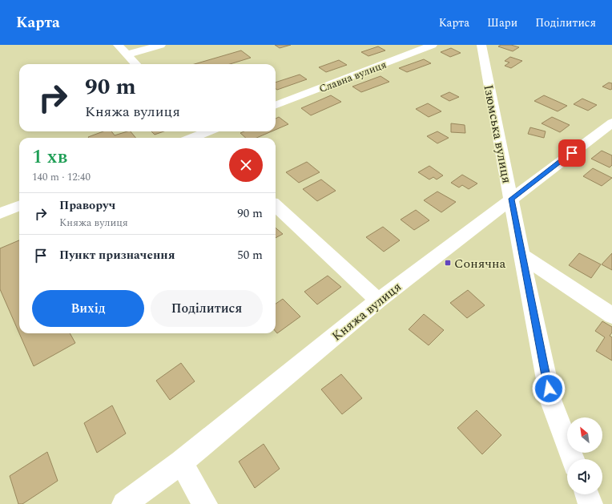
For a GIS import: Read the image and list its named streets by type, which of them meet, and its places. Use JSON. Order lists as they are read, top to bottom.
{
  "streets": {
    "street": ["Славна вулиця", "Ізюмська вулиця", "Княжа вулиця"]
  },
  "crossings": [
    ["Ізюмська вулиця", "Княжа вулиця"]
  ],
  "places": {
    "transit": ["Сонячна"]
  },
  "north": "top left",
  "page": {
    "header": "Карта",
    "nav": ["Карта", "Шари", "Поділитися"],
    "turn": ["90 m", "Княжа вулиця"],
    "heading": ["1 хв", "140 m · 12:40"],
    "list": [
      {
        "name": "Праворуч",
        "note": "Княжа вулиця",
        "value": "90 m"
      },
      {
        "name": "Пункт призначення",
        "value": "50 m"
      }
    ],
    "buttons": ["Вихід", "Поділитися"]
  }
}
